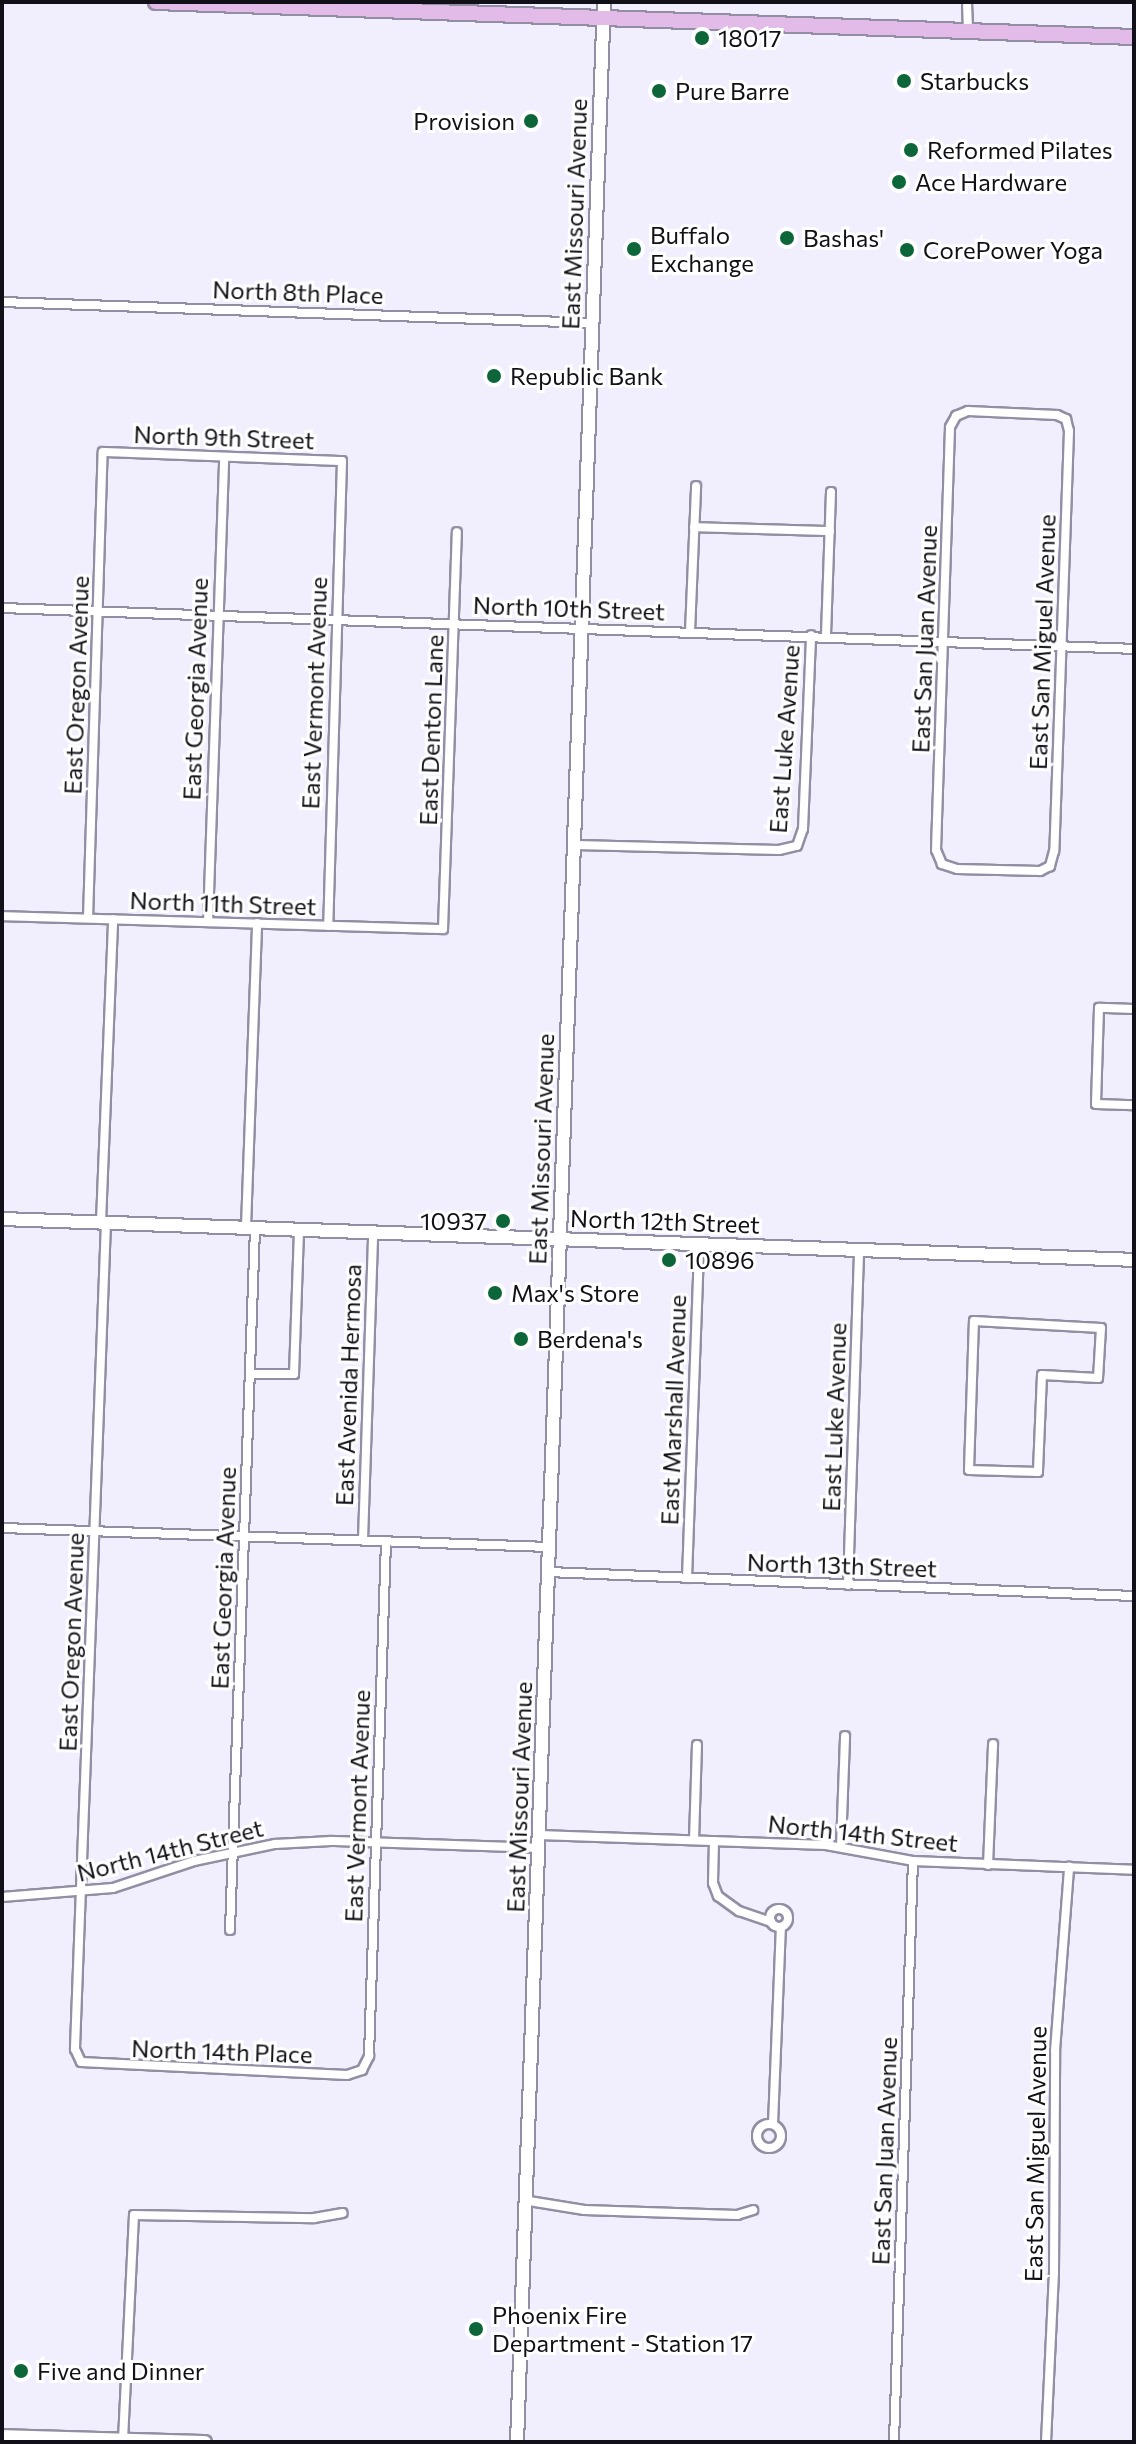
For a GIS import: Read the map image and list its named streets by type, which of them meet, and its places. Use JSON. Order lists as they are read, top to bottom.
{
  "streets": {
    "main road": ["East Missouri Avenue", "North 12th Street"],
    "street": [
      "North 8th Place",
      "North 9th Street",
      "North 10th Street",
      "East San Juan Avenue",
      "East San Miguel Avenue",
      "East Oregon Avenue",
      "East Georgia Avenue",
      "East Vermont Avenue",
      "East Denton Lane",
      "East Luke Avenue",
      "North 11th Street",
      "East Avenida Hermosa",
      "East Marshall Avenue",
      "North 13th Street",
      "North 14th Street",
      "North 14th Place"
    ]
  },
  "crossings": [
    ["East Missouri Avenue", "North 8th Place"],
    ["East Missouri Avenue", "North 10th Street"],
    ["East Missouri Avenue", "East Luke Avenue"],
    ["East Missouri Avenue", "North 12th Street"],
    ["East Missouri Avenue", "North 13th Street"],
    ["East Missouri Avenue", "North 14th Street"],
    ["North 9th Street", "East Oregon Avenue"],
    ["North 9th Street", "East Georgia Avenue"],
    ["North 9th Street", "East Vermont Avenue"],
    ["North 10th Street", "East San Juan Avenue"],
    ["North 10th Street", "East San Miguel Avenue"],
    ["North 10th Street", "East Oregon Avenue"],
    ["North 10th Street", "East Georgia Avenue"],
    ["North 10th Street", "East Vermont Avenue"],
    ["North 10th Street", "East Denton Lane"],
    ["North 10th Street", "East Luke Avenue"],
    ["East San Juan Avenue", "East San Miguel Avenue"],
    ["East San Juan Avenue", "North 14th Street"],
    ["East San Miguel Avenue", "North 14th Street"],
    ["East Oregon Avenue", "North 11th Street"],
    ["East Oregon Avenue", "North 12th Street"],
    ["East Oregon Avenue", "North 14th Street"],
    ["East Oregon Avenue", "North 14th Place"],
    ["East Georgia Avenue", "North 11th Street"],
    ["East Georgia Avenue", "North 12th Street"],
    ["East Georgia Avenue", "North 14th Street"],
    ["East Vermont Avenue", "North 11th Street"],
    ["East Vermont Avenue", "North 14th Street"],
    ["East Vermont Avenue", "North 14th Place"],
    ["East Denton Lane", "North 11th Street"],
    ["East Luke Avenue", "North 12th Street"],
    ["East Luke Avenue", "North 13th Street"],
    ["North 12th Street", "East Avenida Hermosa"],
    ["North 12th Street", "East Marshall Avenue"],
    ["East Marshall Avenue", "North 13th Street"]
  ],
  "places": [
    "18017",
    "Starbucks",
    "Pure Barre",
    "Provision",
    "Reformed Pilates",
    "Ace Hardware",
    "Bashas'",
    "Buffalo Exchange",
    "CorePower Yoga",
    "Republic Bank",
    "10937",
    "10896",
    "Max's Store",
    "Berdena's",
    "Phoenix Fire Department - Station 17",
    "Five and Dinner"
  ]
}
